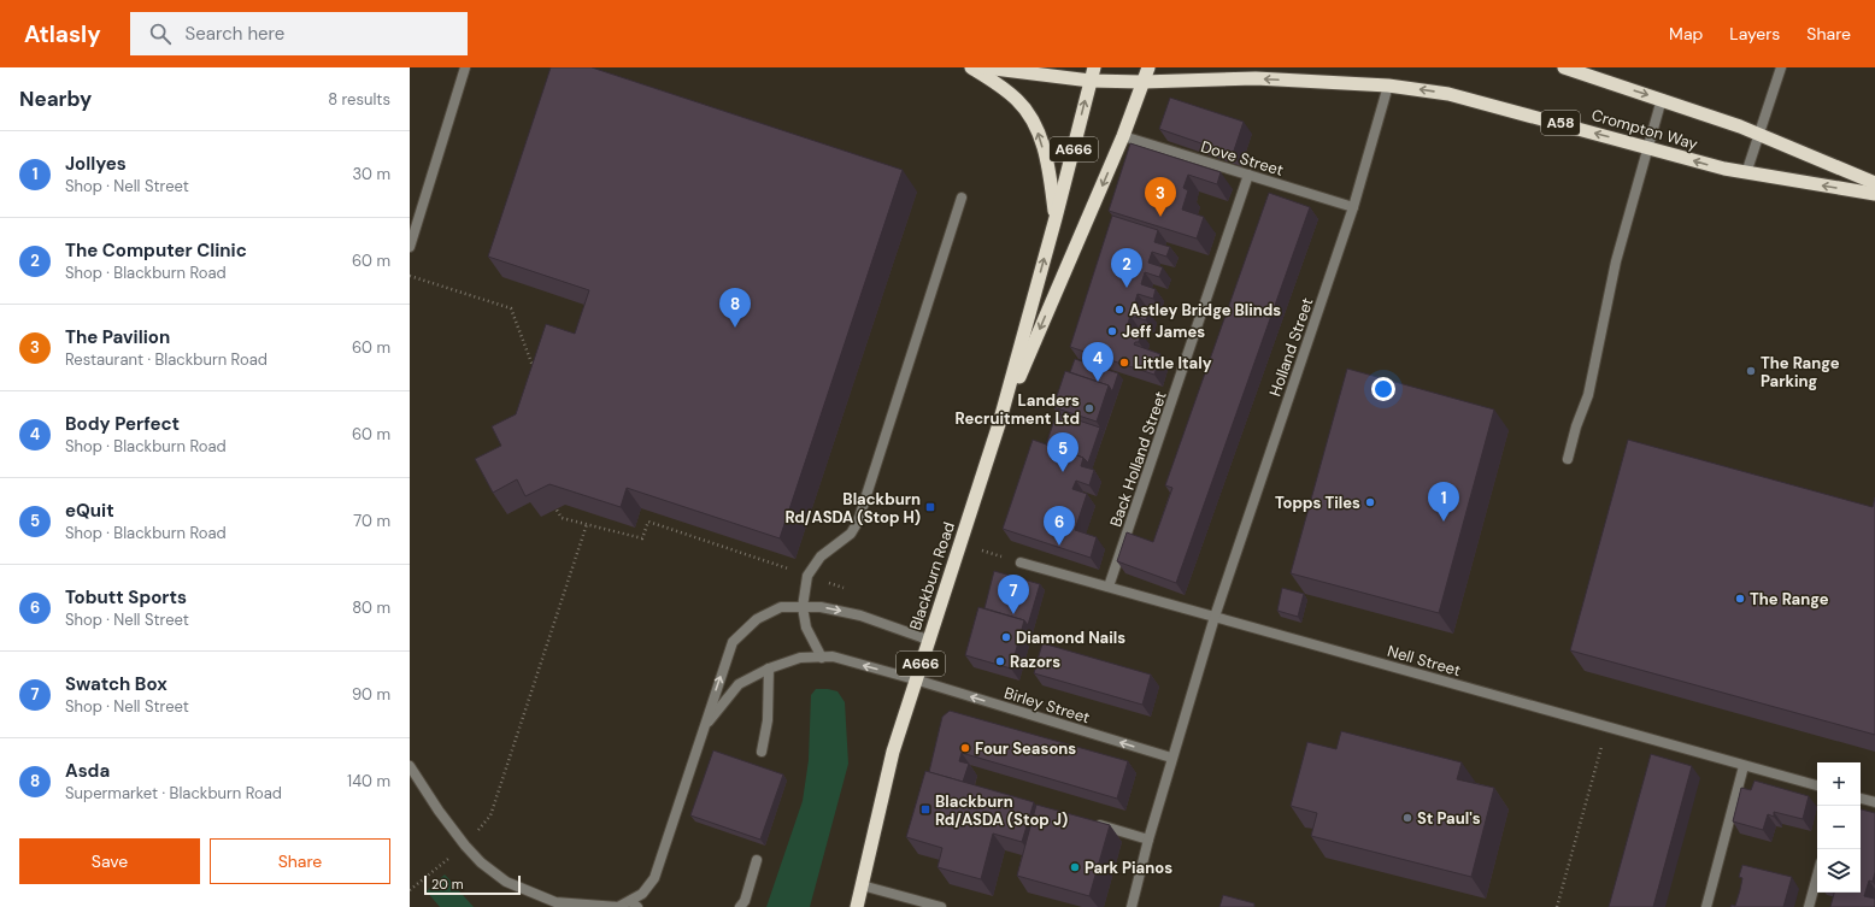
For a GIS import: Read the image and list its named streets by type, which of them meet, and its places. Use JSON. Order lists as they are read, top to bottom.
{
  "streets": {
    "highway": [
      "A58",
      "Crompton Way",
      "A666",
      "Blackburn Road"
    ],
    "street": [
      "Dove Street",
      "Holland Street",
      "Back Holland Street",
      "Nell Street",
      "Birley Street"
    ]
  },
  "crossings": [
    ["A58", "Crompton Way"],
    ["A58", "Blackburn Road"],
    ["Crompton Way", "Holland Street"],
    ["Crompton Way", "Blackburn Road"],
    ["Dove Street", "Holland Street"],
    ["Dove Street", "Back Holland Street"],
    ["Dove Street", "Blackburn Road"],
    ["Holland Street", "Nell Street"],
    ["Holland Street", "Birley Street"],
    ["Back Holland Street", "Nell Street"],
    ["Blackburn Road", "Birley Street"]
  ],
  "places": {
    "other": [
      "Astley Bridge Blinds",
      "Jeff James",
      "Little Italy",
      "The Range Parking",
      "Landers Recruitment Ltd",
      "Topps Tiles",
      "The Range",
      "Diamond Nails",
      "Razors",
      "Four Seasons",
      "St Paul's",
      "Park Pianos"
    ],
    "transit": ["Blackburn Rd/ASDA (Stop H)", "Blackburn Rd/ASDA (Stop J)"]
  },
  "scale_bar": "20 m",
  "page": {
    "header": "Atlasly",
    "search": "Search here",
    "nav": ["Map", "Layers", "Share"],
    "heading": ["Nearby", "8 results"],
    "list": [
      {
        "mark": "1",
        "name": "Jollyes",
        "note": "Shop · Nell Street",
        "value": "30 m"
      },
      {
        "mark": "2",
        "name": "The Computer Clinic",
        "note": "Shop · Blackburn Road",
        "value": "60 m"
      },
      {
        "mark": "3",
        "name": "The Pavilion",
        "note": "Restaurant · Blackburn Road",
        "value": "60 m"
      },
      {
        "mark": "4",
        "name": "Body Perfect",
        "note": "Shop · Blackburn Road",
        "value": "60 m"
      },
      {
        "mark": "5",
        "name": "eQuit",
        "note": "Shop · Blackburn Road",
        "value": "70 m"
      },
      {
        "mark": "6",
        "name": "Tobutt Sports",
        "note": "Shop · Nell Street",
        "value": "80 m"
      },
      {
        "mark": "7",
        "name": "Swatch Box",
        "note": "Shop · Nell Street",
        "value": "90 m"
      },
      {
        "mark": "8",
        "name": "Asda",
        "note": "Supermarket · Blackburn Road",
        "value": "140 m"
      }
    ],
    "pins": [
      "3",
      "2",
      "8",
      "4",
      "5",
      "1",
      "6",
      "7"
    ],
    "map_buttons": ["+", "−"],
    "buttons": ["Save", "Share"],
    "scale": "20 m"
  }
}
